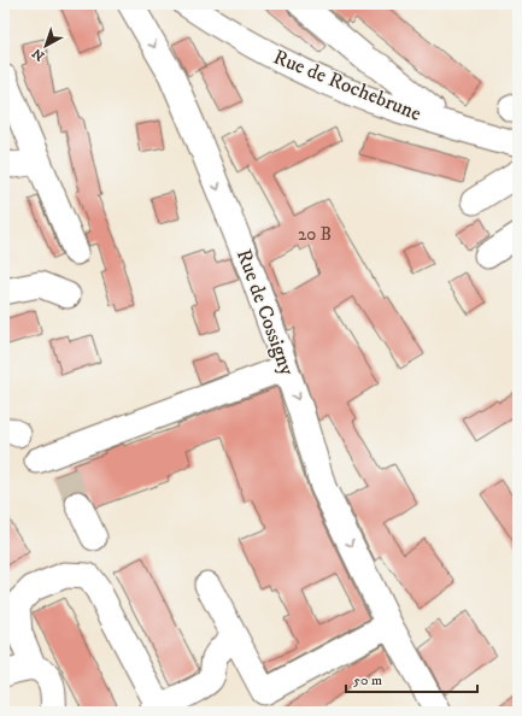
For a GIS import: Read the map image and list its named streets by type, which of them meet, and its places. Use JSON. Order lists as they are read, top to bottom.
{
  "streets": {
    "street": ["Rue de Rochebrune", "Rue de Cossigny"]
  },
  "house_numbers": ["20 B"],
  "scale_bar": "50 m",
  "north": "bottom left"
}
